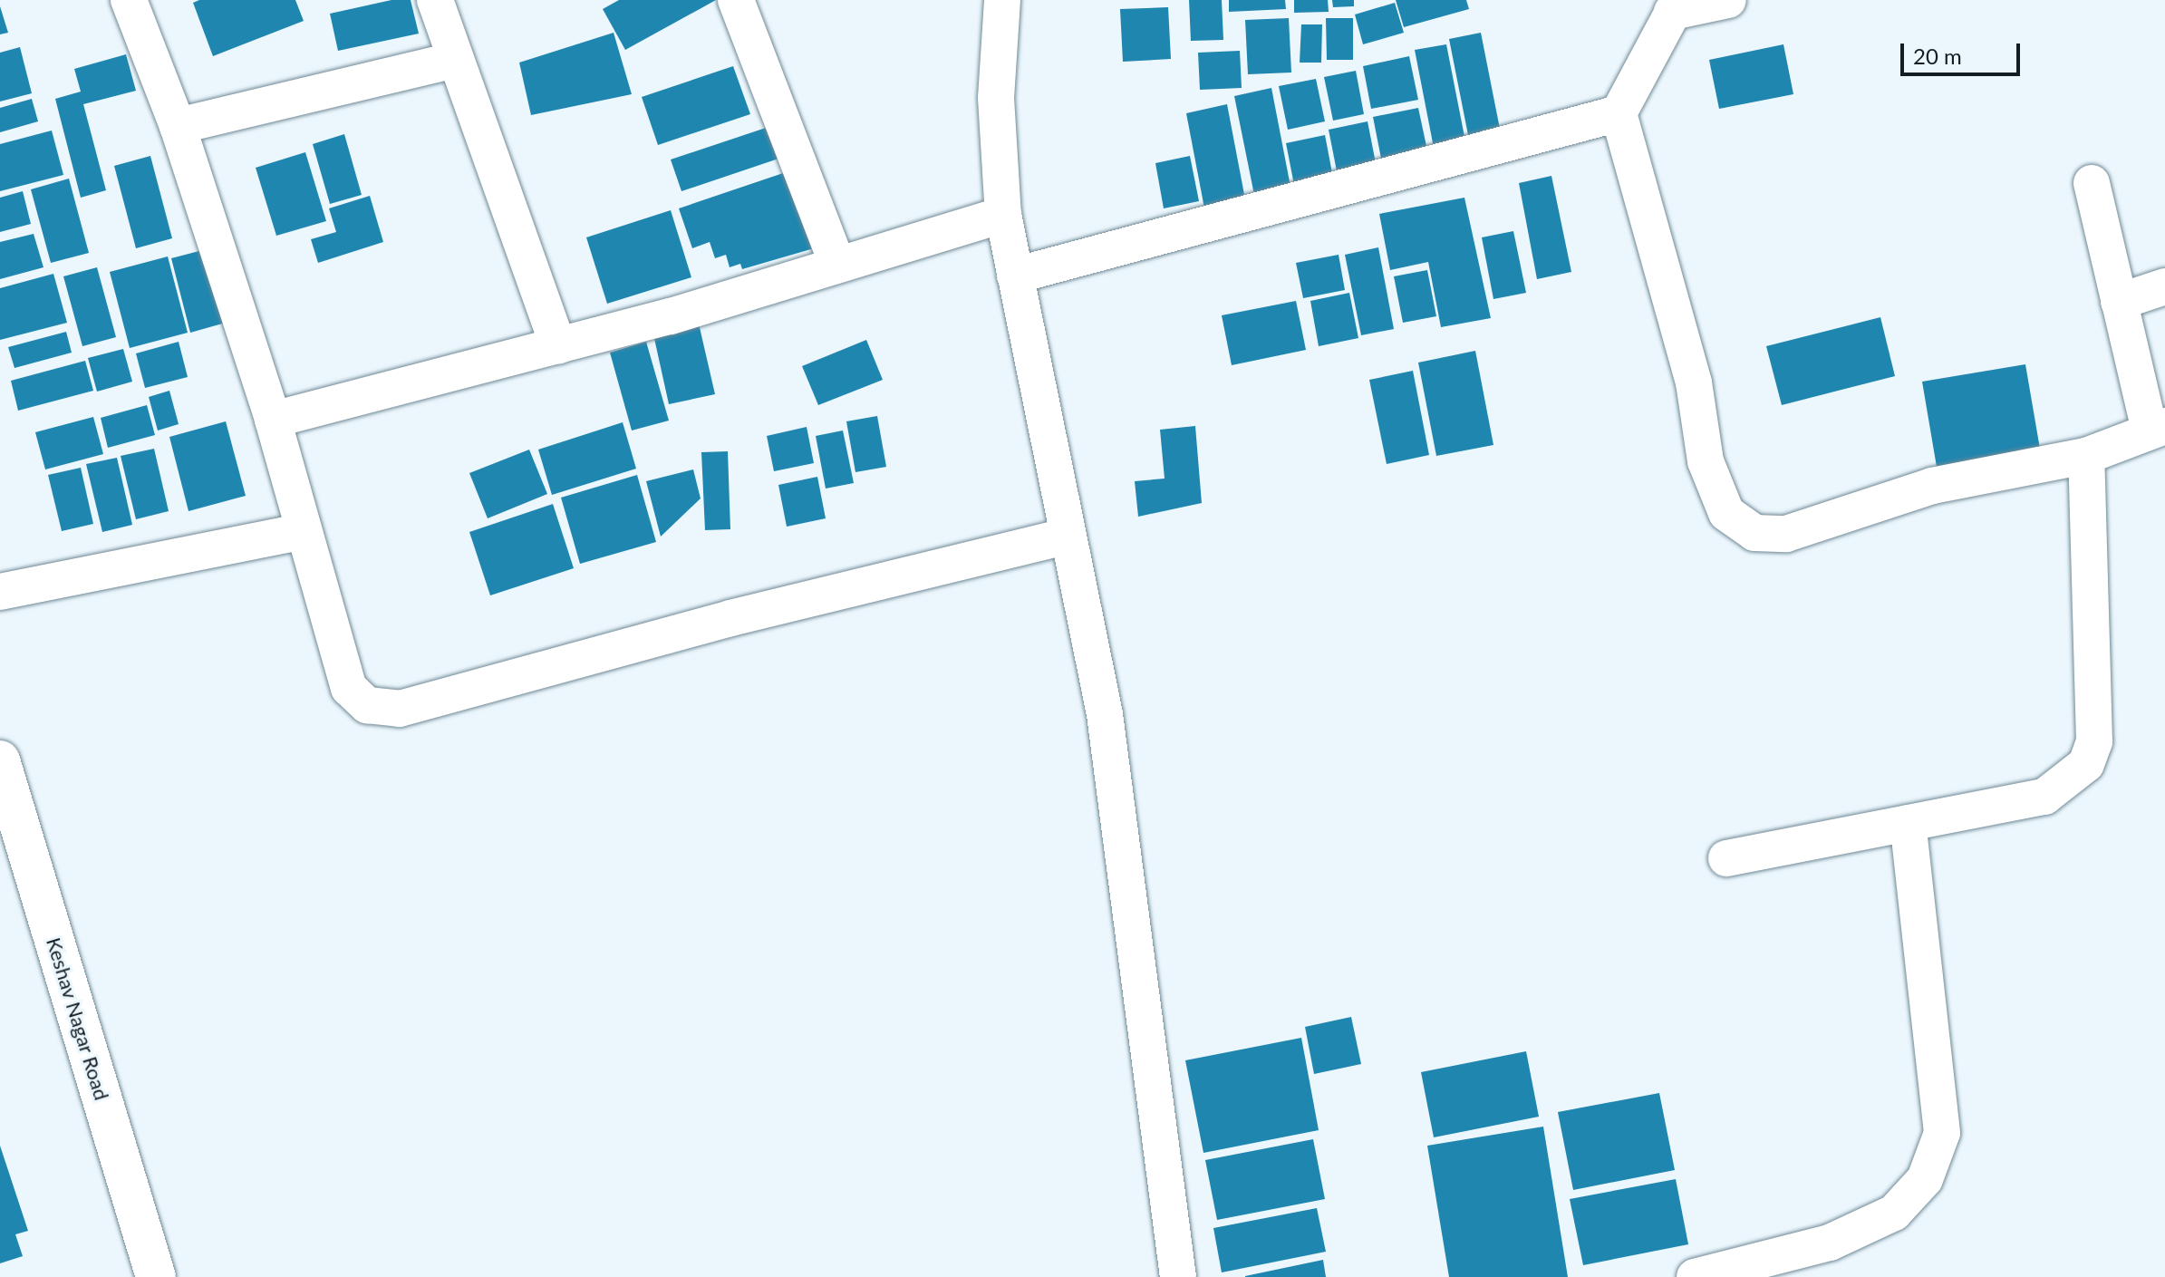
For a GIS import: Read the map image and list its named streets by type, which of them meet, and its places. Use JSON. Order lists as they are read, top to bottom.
{
  "streets": {
    "street": ["Keshav Nagar Road"]
  },
  "scale_bar": "20 m"
}
